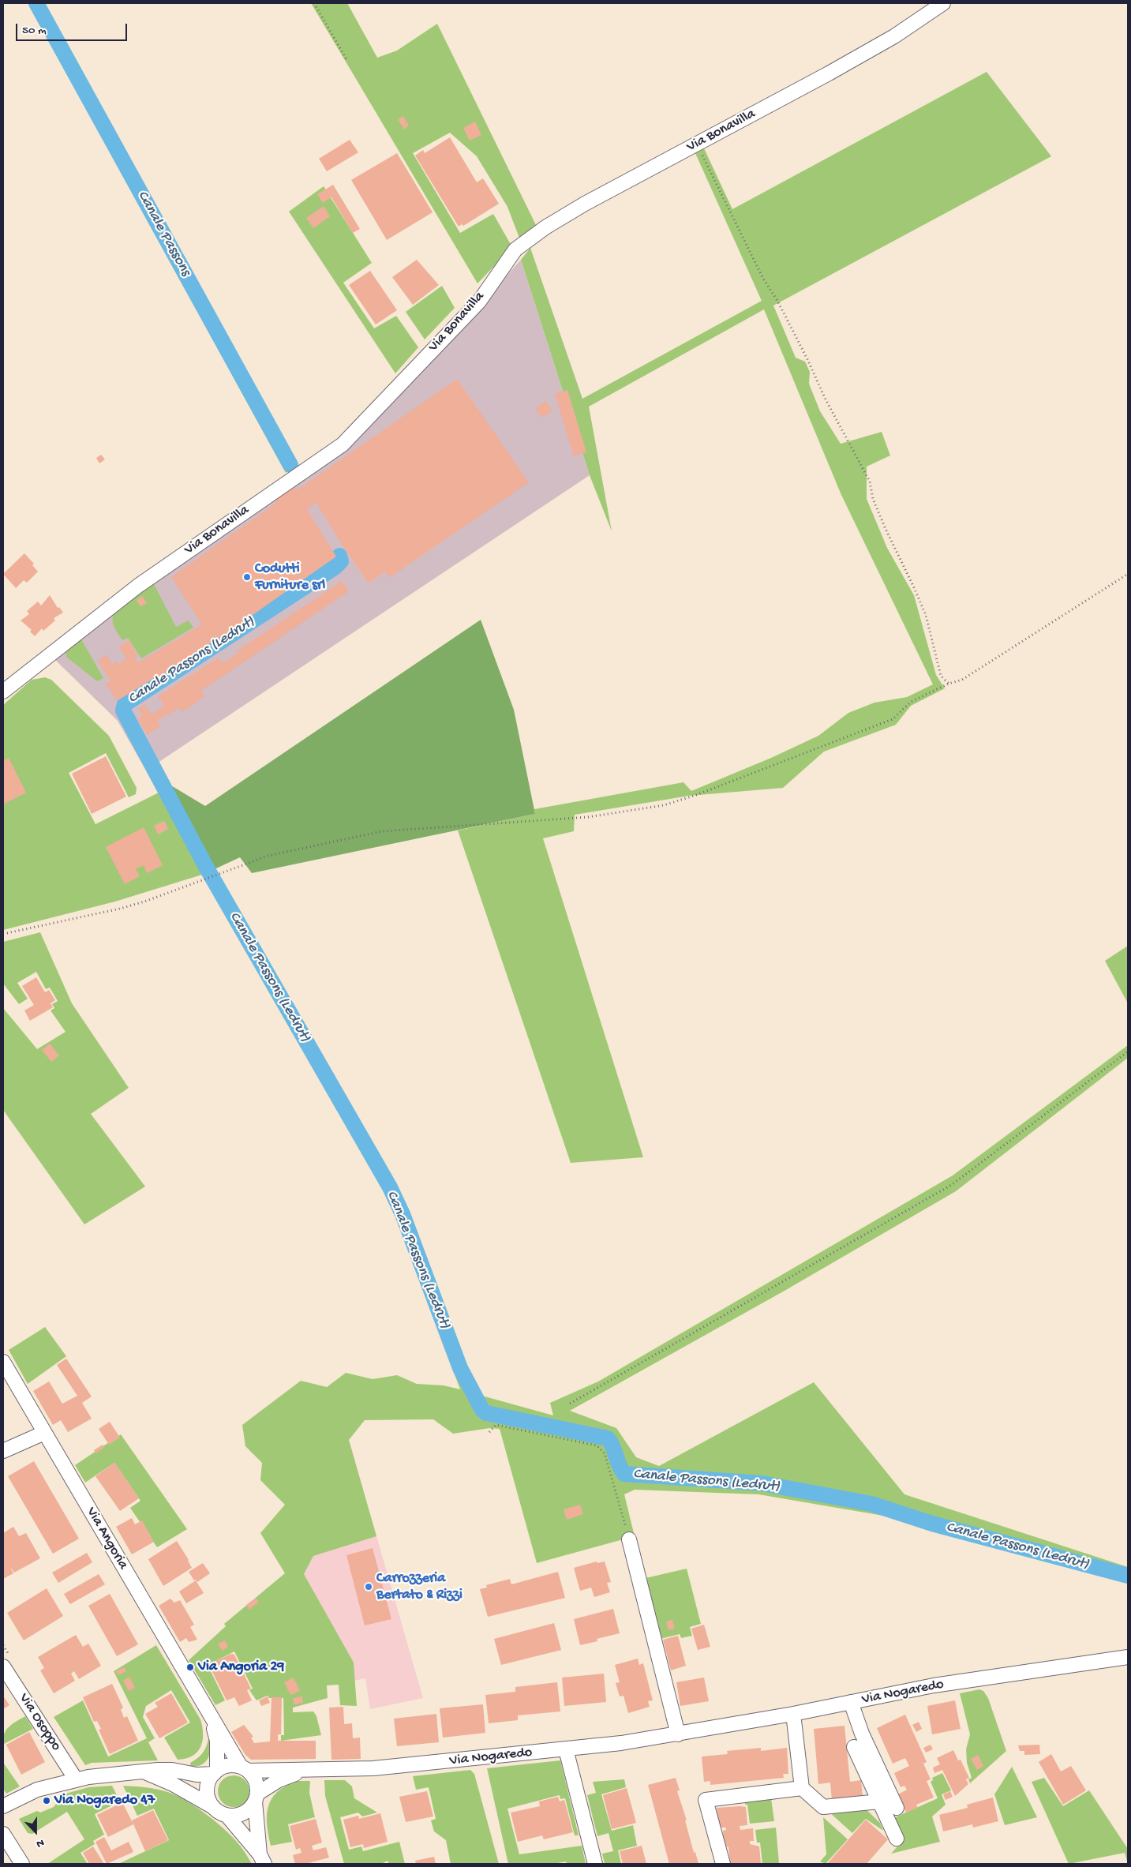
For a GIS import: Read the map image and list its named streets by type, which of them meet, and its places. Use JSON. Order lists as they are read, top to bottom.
{
  "streets": {
    "street": [
      "Via Bonavilla",
      "Via Angoria",
      "Via Nogaredo",
      "Via Osoppo"
    ]
  },
  "crossings": [
    ["Via Angoria", "Via Nogaredo"]
  ],
  "water": ["Canale Passons", "Canale Passons (Ledrut)"],
  "places": [
    "Codutti Furniture srl",
    "Carrozzeria Bertato & Rizzi",
    "Via Angoria 29",
    "Via Nogaredo 47"
  ],
  "scale_bar": "50 m",
  "north": "bottom"
}
